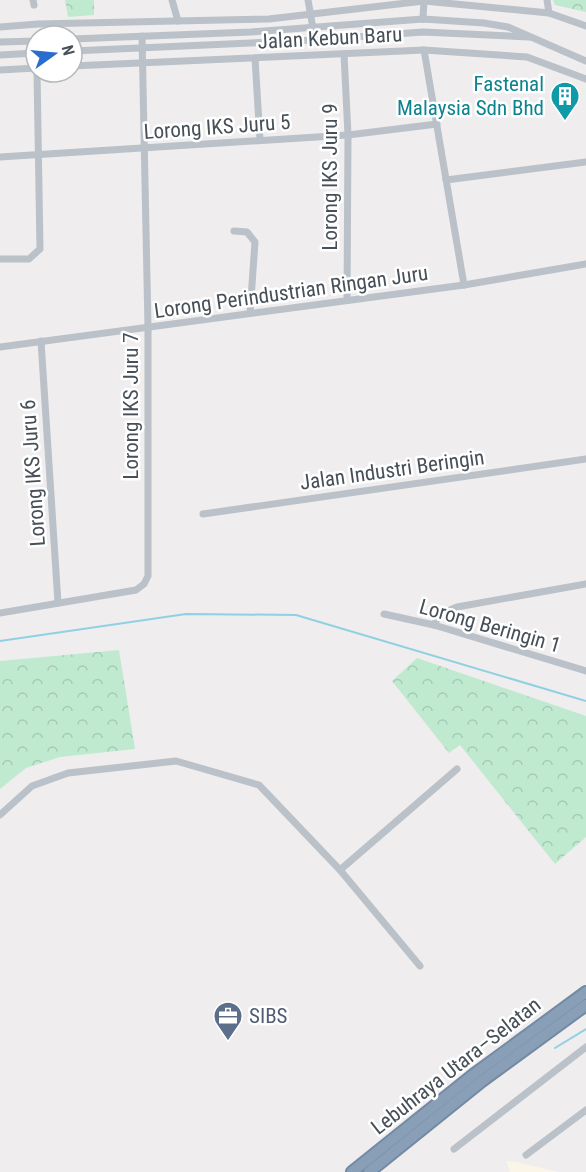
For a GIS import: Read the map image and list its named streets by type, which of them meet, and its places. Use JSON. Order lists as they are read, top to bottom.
{
  "streets": {
    "highway": ["Lebuhraya Utara–Selatan"],
    "street": [
      "Jalan Kebun Baru",
      "Lorong IKS Juru 5",
      "Lorong IKS Juru 9",
      "Lorong Perindustrian Ringan Juru",
      "Lorong IKS Juru 7",
      "Jalan Industri Beringin",
      "Lorong IKS Juru 6",
      "Lorong Beringin 1"
    ]
  },
  "crossings": [
    ["Jalan Kebun Baru", "Lorong IKS Juru 9"],
    ["Jalan Kebun Baru", "Lorong IKS Juru 7"],
    ["Lorong IKS Juru 5", "Lorong IKS Juru 9"],
    ["Lorong IKS Juru 5", "Lorong IKS Juru 7"],
    ["Lorong IKS Juru 9", "Lorong Perindustrian Ringan Juru"],
    ["Lorong Perindustrian Ringan Juru", "Lorong IKS Juru 7"],
    ["Lorong Perindustrian Ringan Juru", "Lorong IKS Juru 6"],
    ["Lorong IKS Juru 7", "Lorong IKS Juru 6"]
  ],
  "places": {
    "building": ["Fastenal Malaysia Sdn Bhd"],
    "office": ["SIBS"]
  },
  "north": "right"
}
